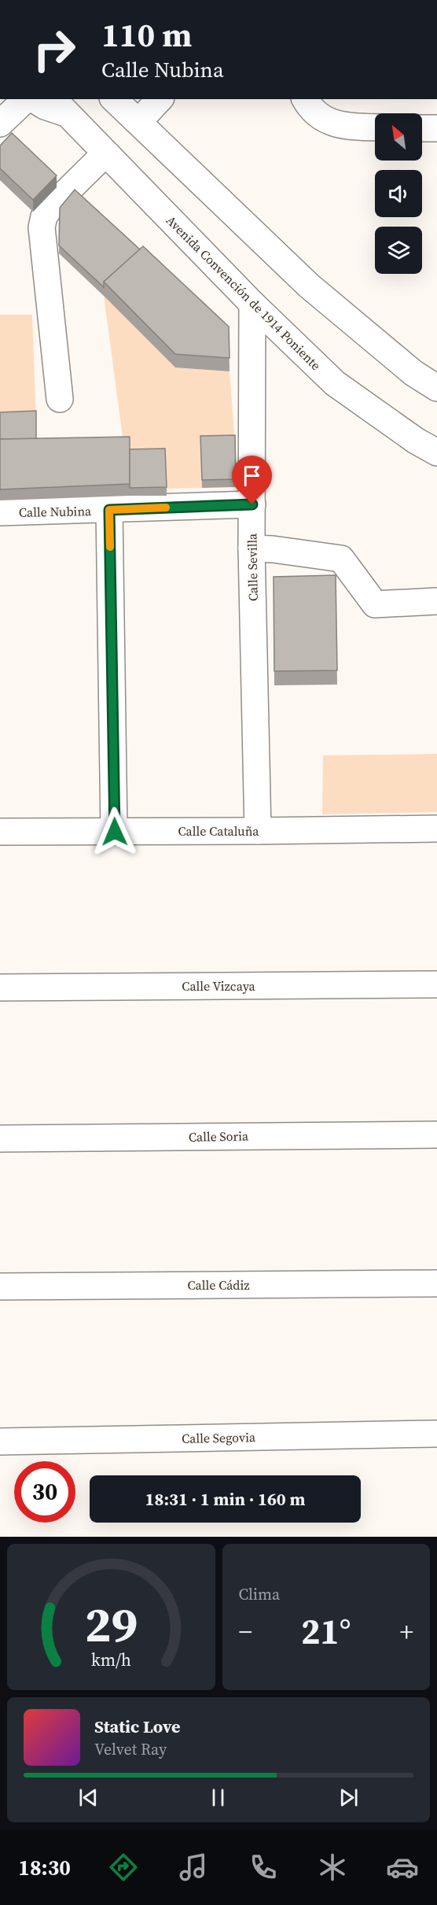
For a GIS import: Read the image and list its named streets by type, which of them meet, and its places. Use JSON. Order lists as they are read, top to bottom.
{
  "streets": {
    "street": [
      "Avenida Convención de 1914 Poniente",
      "Calle Nubina",
      "Calle Sevilla",
      "Calle Cataluña",
      "Calle Vizcaya",
      "Calle Soria",
      "Calle Cádiz",
      "Calle Segovia"
    ]
  },
  "crossings": [
    ["Avenida Convención de 1914 Poniente", "Calle Sevilla"],
    ["Calle Nubina", "Calle Sevilla"],
    ["Calle Sevilla", "Calle Cataluña"]
  ],
  "north": "top left",
  "page": {
    "turn": ["110 m", "Calle Nubina"],
    "limit": "30",
    "trip": "18:31 · 1 min · 160 m",
    "tile": "Clima",
    "heat": ["−", "21°", "+"],
    "song": ["Static Love", "Velvet Ray"],
    "tabs": "18:30",
    "gauge": ["29", "km/h"]
  }
}
